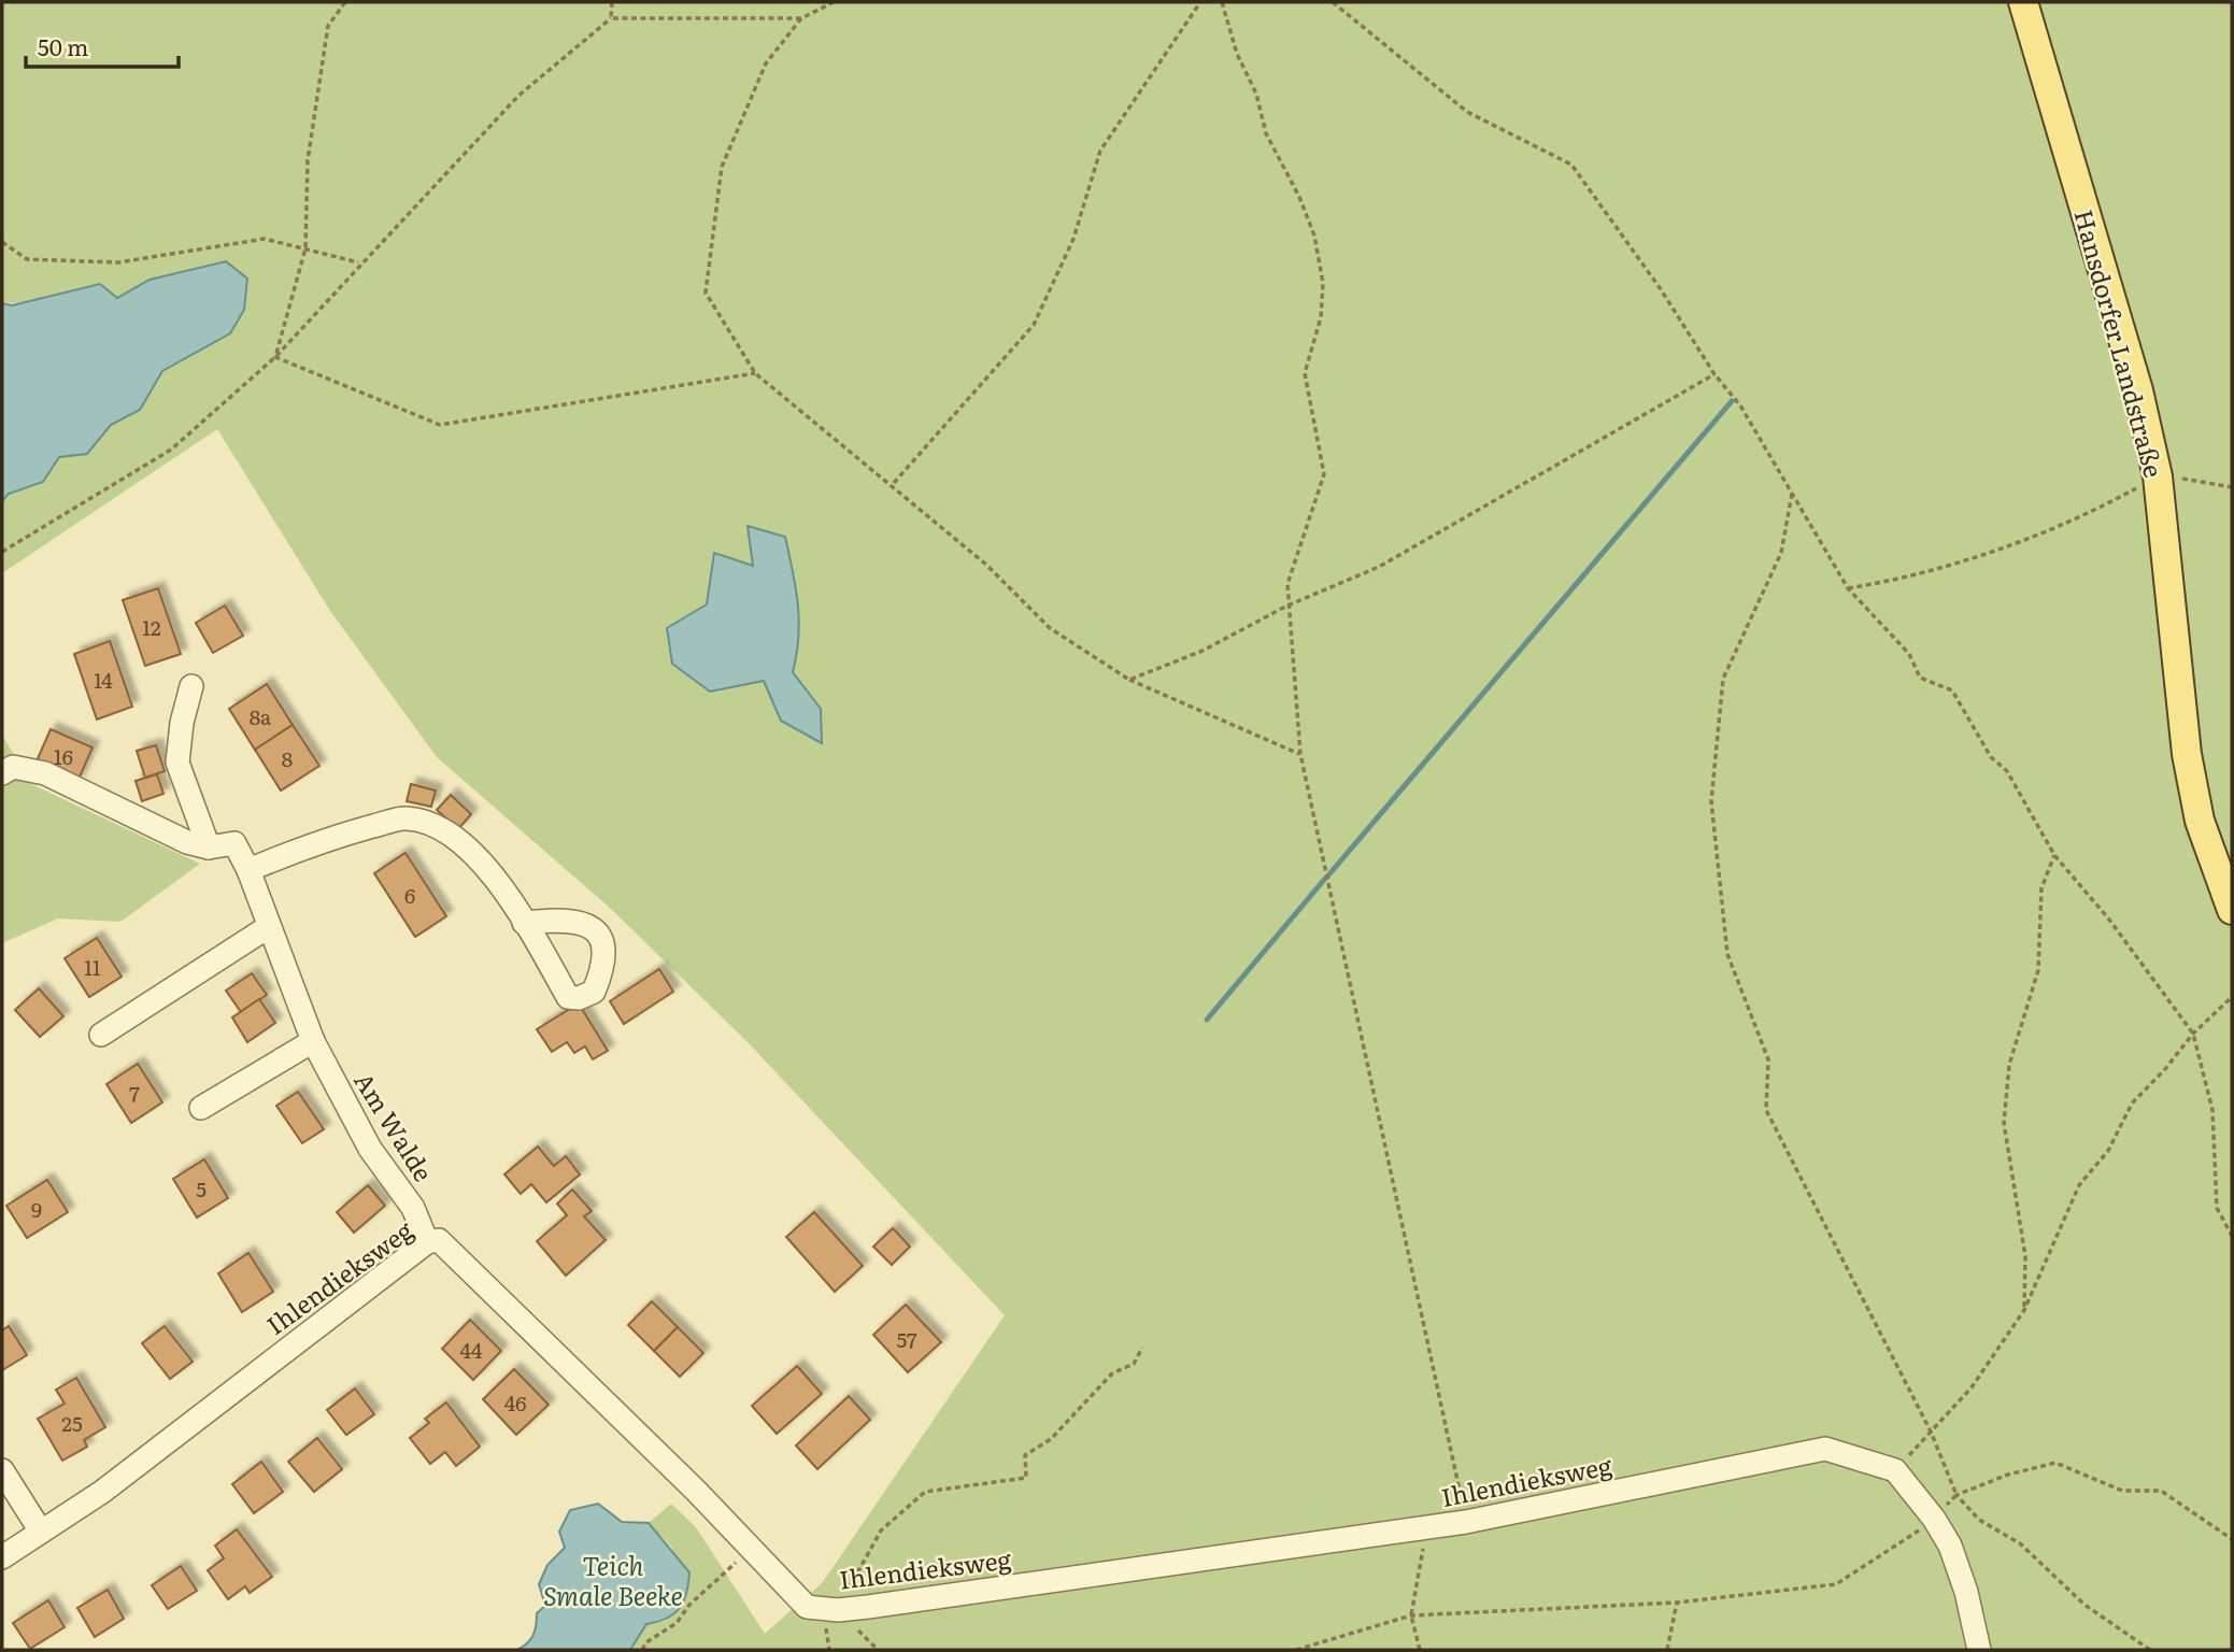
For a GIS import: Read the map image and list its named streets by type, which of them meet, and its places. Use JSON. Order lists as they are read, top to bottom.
{
  "streets": {
    "main road": ["Hansdorfer Landstraße"],
    "street": ["Am Walde", "Ihlendieksweg"]
  },
  "crossings": [
    ["Am Walde", "Ihlendieksweg"]
  ],
  "water": ["Teich Smale Beeke"],
  "house_numbers": [
    "12",
    "14",
    "8a",
    "16",
    "8",
    "6",
    "11",
    "7",
    "5",
    "9",
    "57",
    "44",
    "46",
    "25"
  ],
  "scale_bar": "50 m"
}
